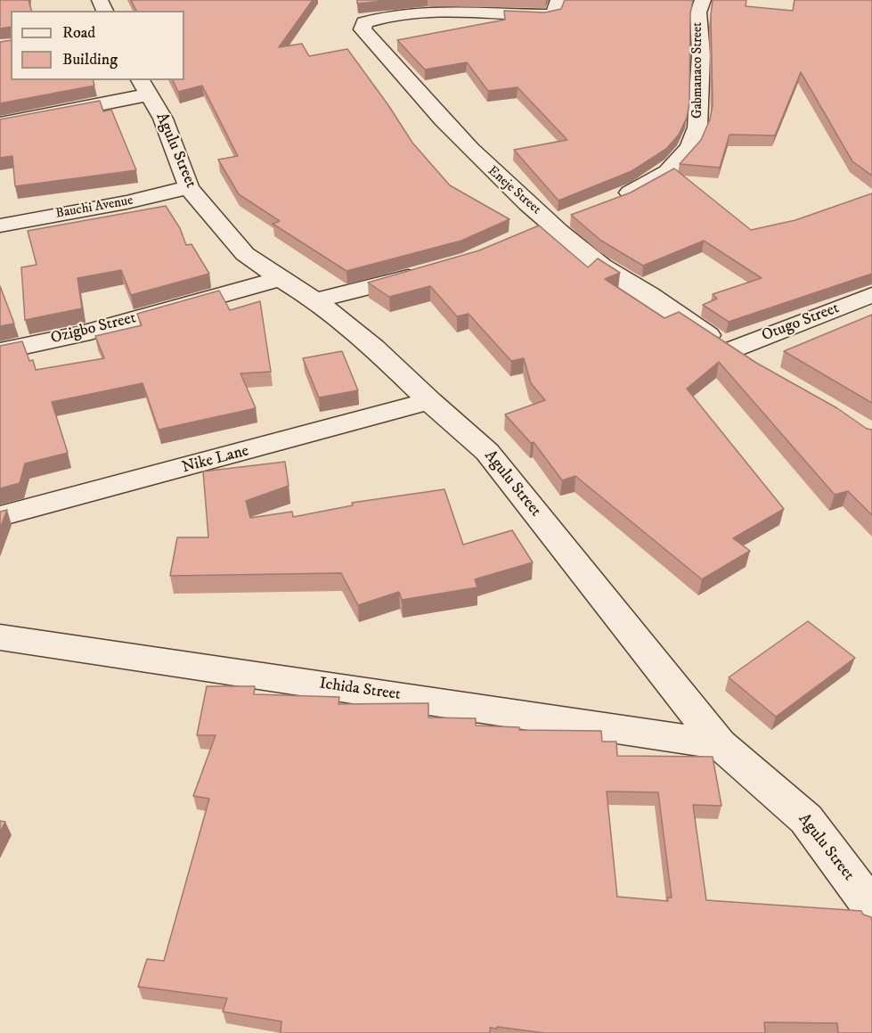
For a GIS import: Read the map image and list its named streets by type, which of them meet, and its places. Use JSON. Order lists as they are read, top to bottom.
{
  "streets": {
    "street": [
      "Gabmanaco Street",
      "Agulu Street",
      "Eneje Street",
      "Bauchi Avenue",
      "Otugo Street",
      "Ozigbo Street",
      "Nike Lane",
      "Ichida Street"
    ]
  },
  "crossings": [
    ["Agulu Street", "Bauchi Avenue"],
    ["Agulu Street", "Ozigbo Street"],
    ["Agulu Street", "Nike Lane"],
    ["Agulu Street", "Ichida Street"],
    ["Eneje Street", "Otugo Street"]
  ],
  "legend": ["Road", "Building"]
}
